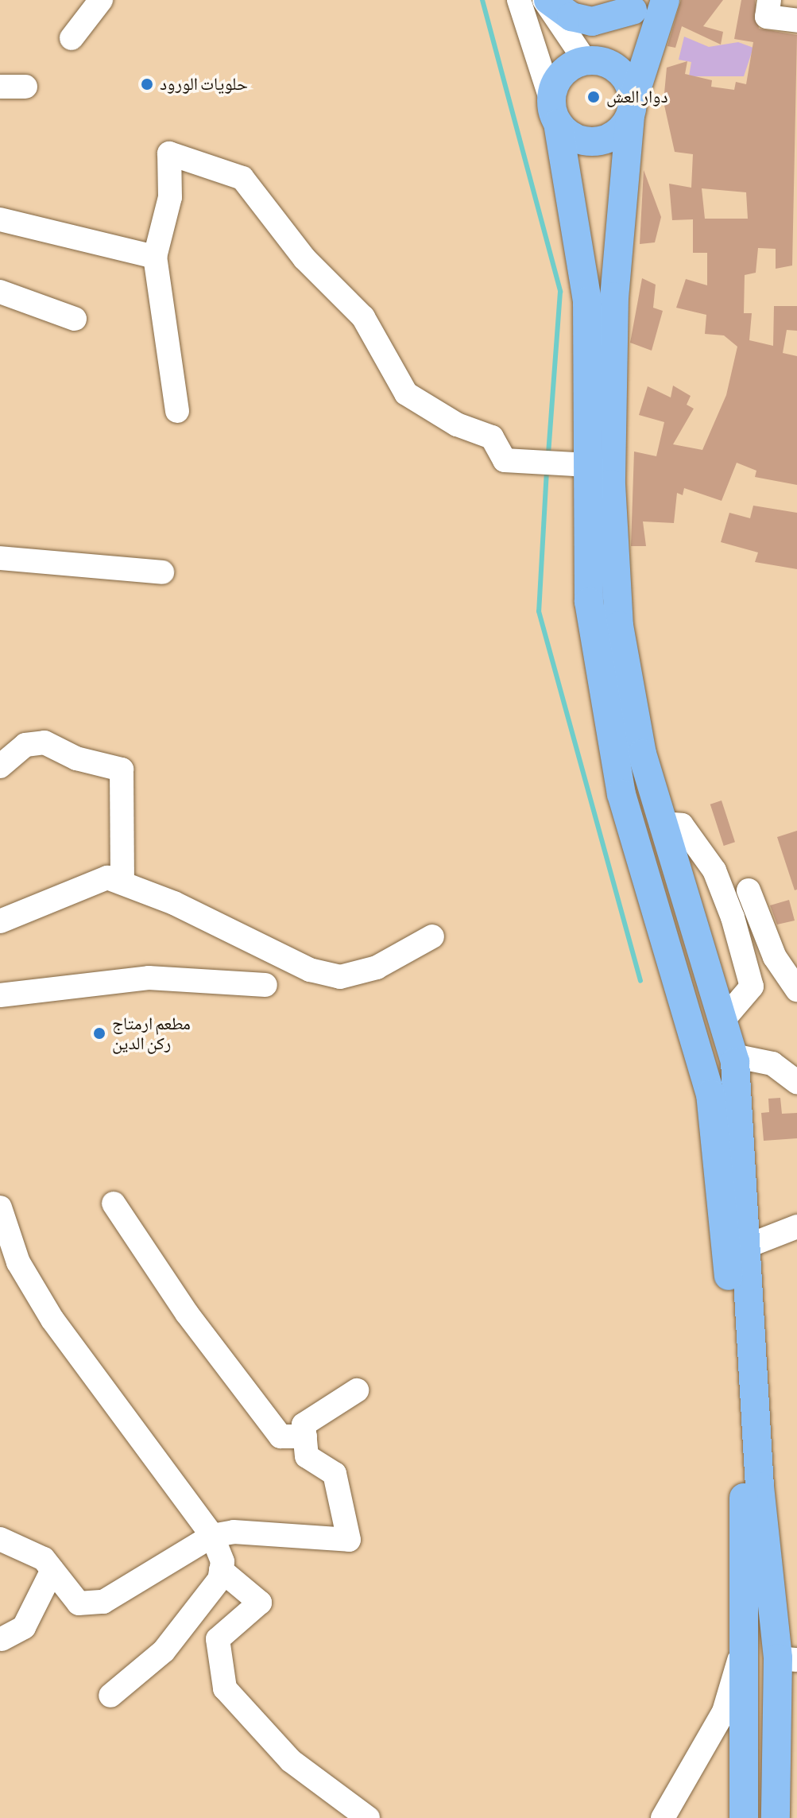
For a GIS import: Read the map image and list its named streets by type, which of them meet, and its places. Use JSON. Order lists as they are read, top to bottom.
{
  "places": ["حلويات الورود", "دوار العش", "مطعم ارمتاج ركن الدين"]
}
